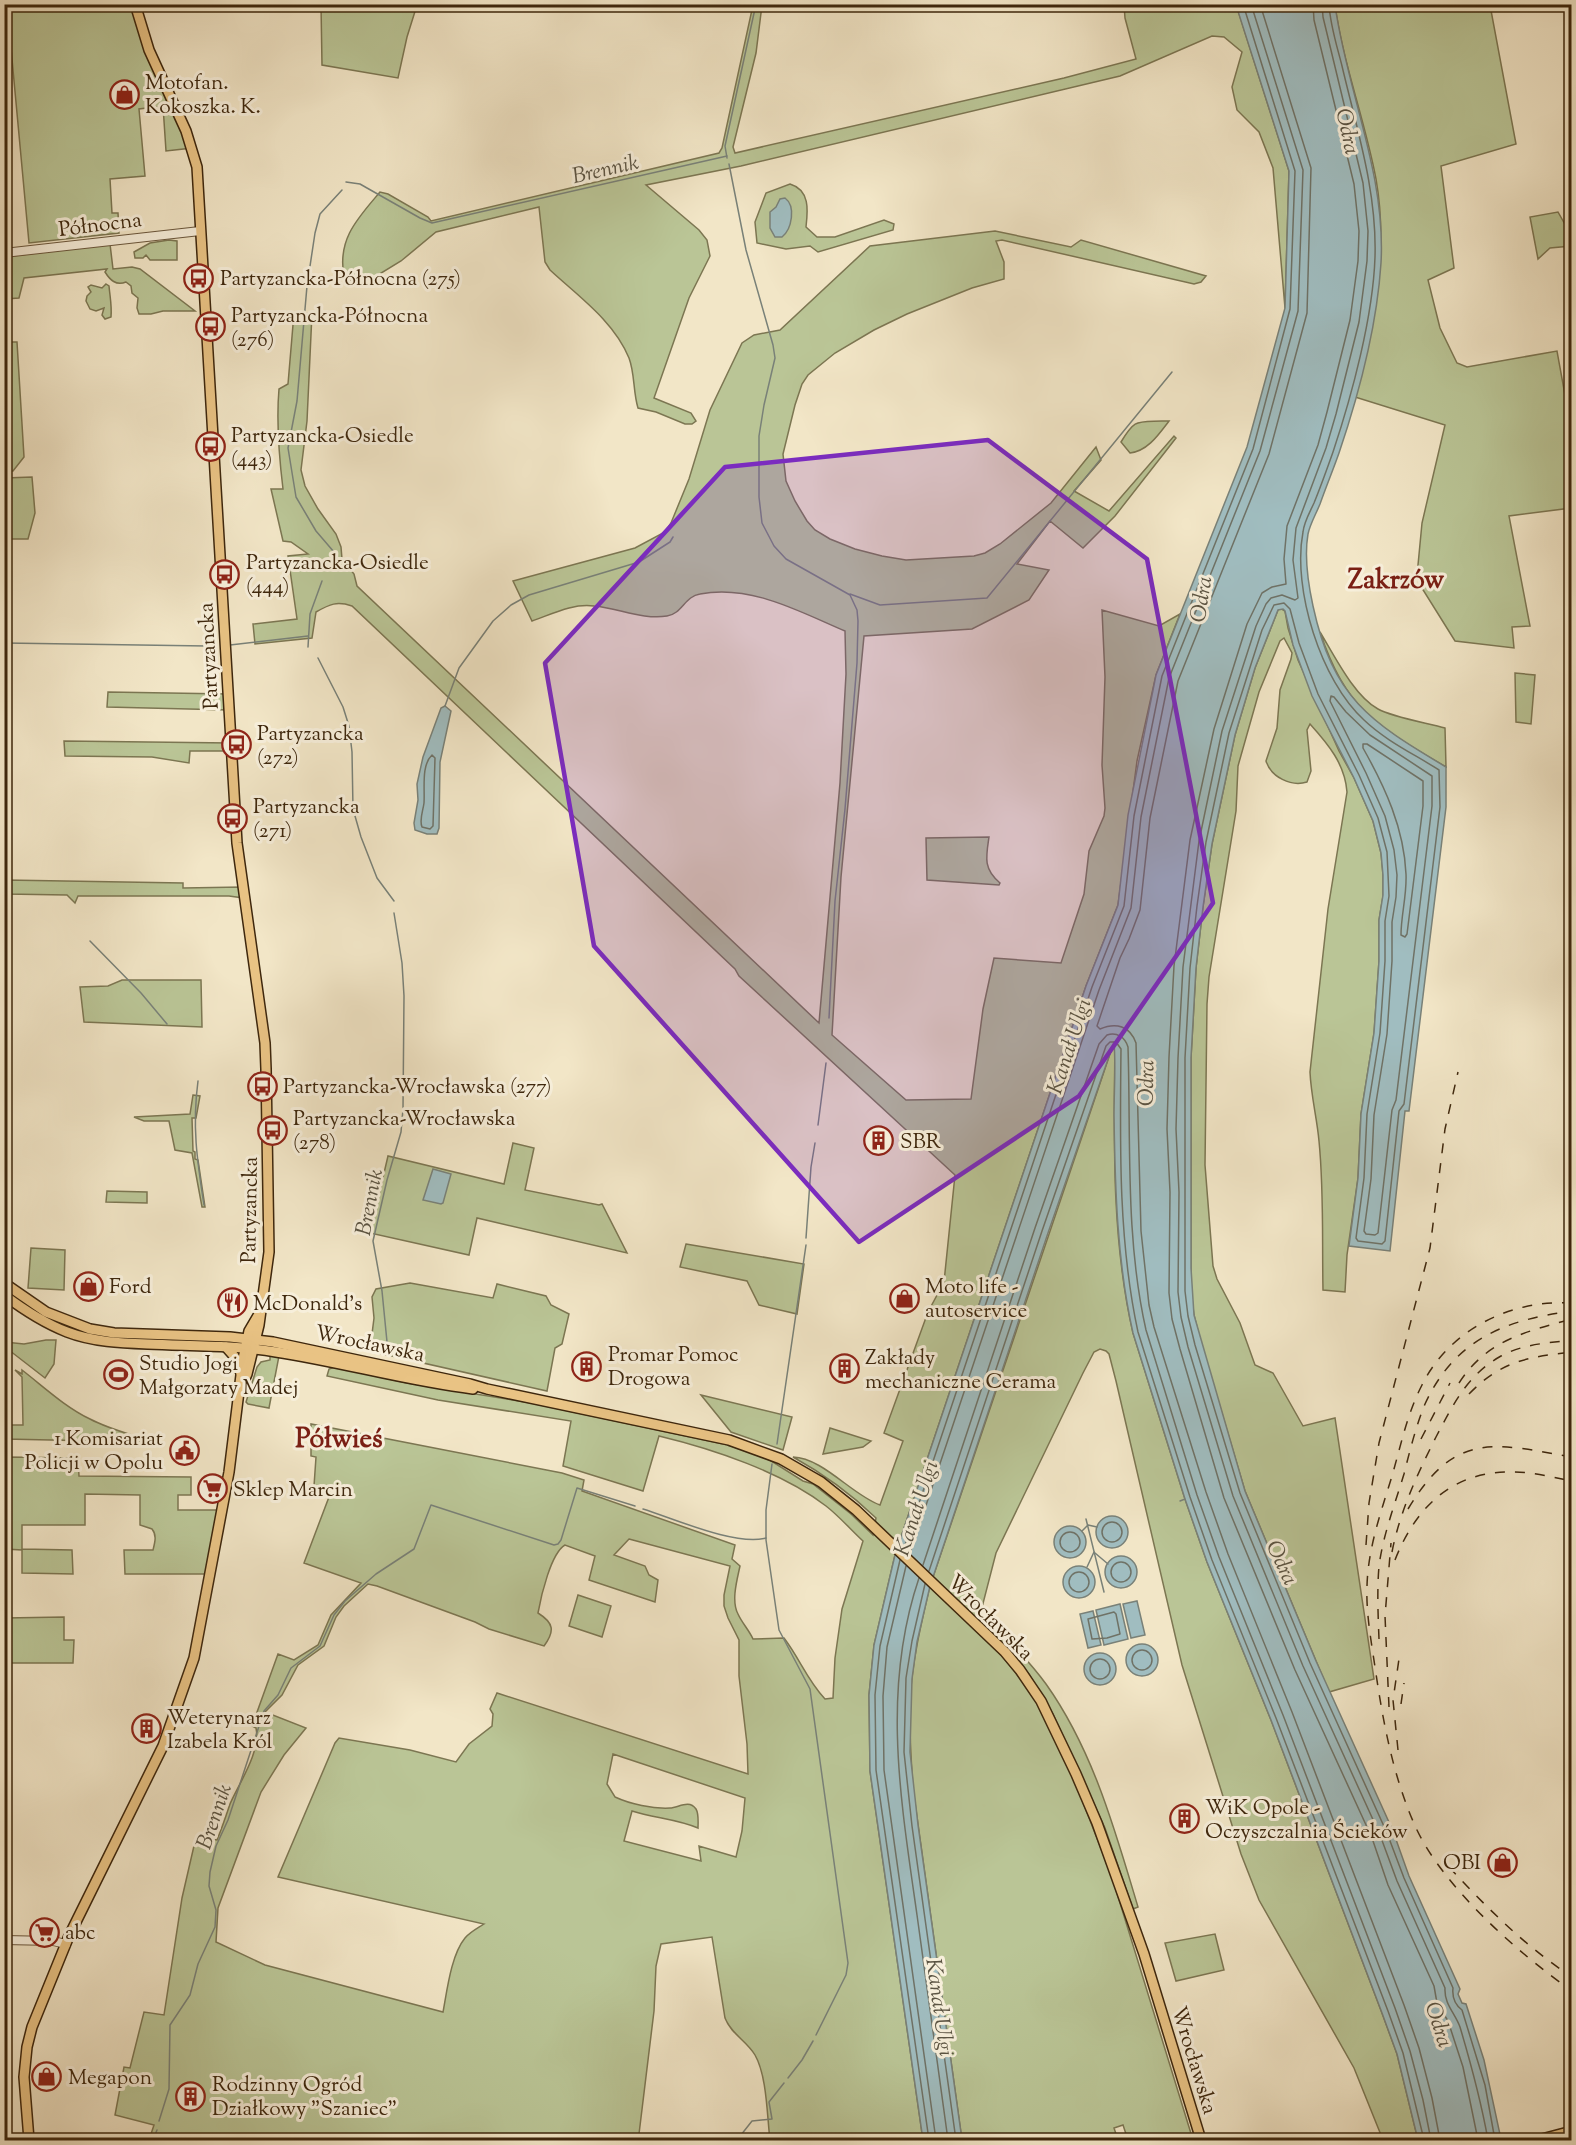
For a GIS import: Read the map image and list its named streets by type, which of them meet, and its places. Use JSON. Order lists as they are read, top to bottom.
{
  "streets": {
    "main road": ["Partyzancka", "Wrocławska"],
    "street": ["Północna"]
  },
  "crossings": [
    ["Północna", "Partyzancka"],
    ["Partyzancka", "Wrocławska"]
  ],
  "districts": ["Zakrzów", "Półwieś"],
  "water": ["Odra", "Brennik", "Kanał Ulgi"],
  "places": {
    "shop": [
      "Motofan. Kokoszka. K.",
      "Ford",
      "Moto life - autoservice",
      "OBI",
      "Megapon"
    ],
    "bus stop": [
      "Partyzancka-Północna (275)",
      "Partyzancka-Północna (276)",
      "Partyzancka-Osiedle (443)",
      "Partyzancka-Osiedle (444)",
      "Partyzancka (272)",
      "Partyzancka (271)",
      "Partyzancka-Wrocławska (277)",
      "Partyzancka-Wrocławska (278)"
    ],
    "building": [
      "SBR",
      "Promar Pomoc Drogowa",
      "Zakłady mechaniczne Cerama",
      "Weterynarz Izabela Król",
      "WiK Opole - Oczyszczalnia Ścieków",
      "Rodzinny Ogród Działkowy \"Szaniec\""
    ],
    "restaurant": ["McDonald's"],
    "sports": ["Studio Jogi Małgorzaty Madej"],
    "public building": ["1 Komisariat Policji w Opolu"],
    "supermarket": ["Sklep Marcin", "abc"]
  }
}
